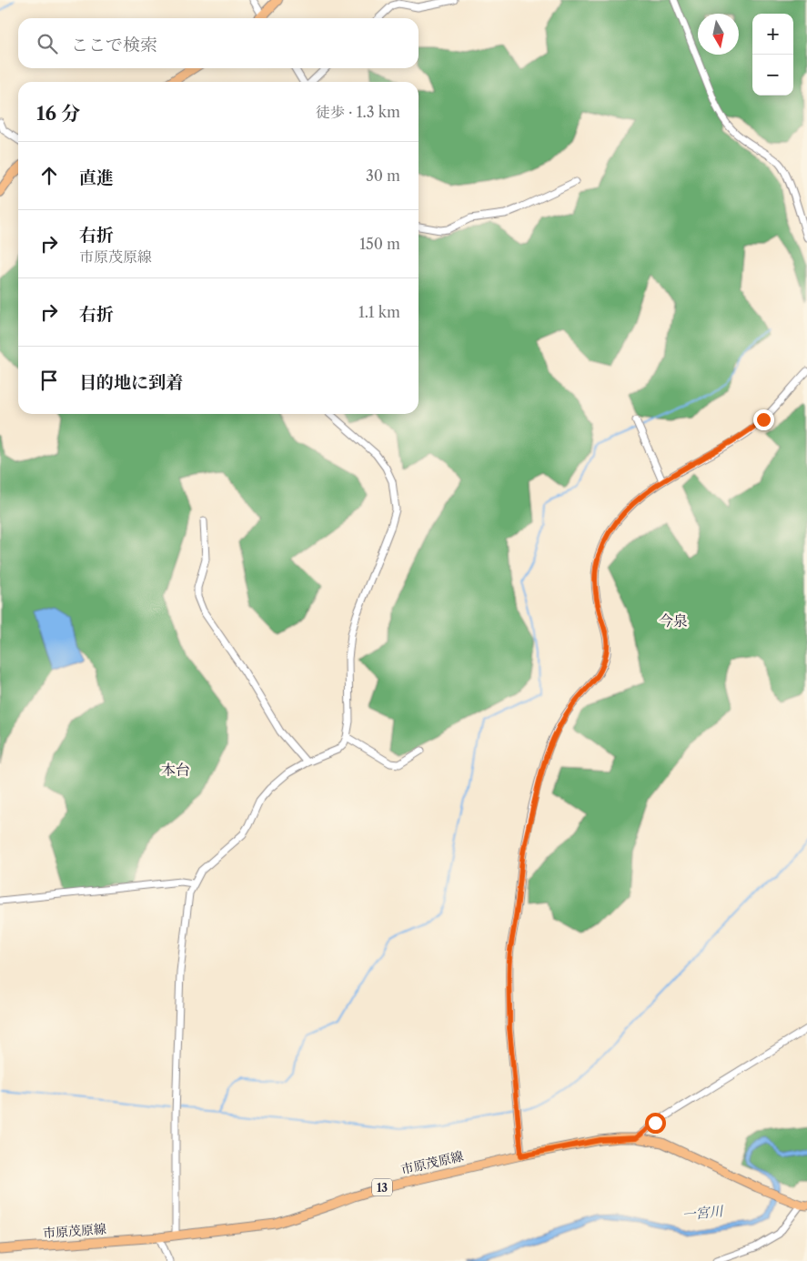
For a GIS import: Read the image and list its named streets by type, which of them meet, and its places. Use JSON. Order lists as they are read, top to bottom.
{
  "streets": {
    "main road": ["市原茂原線", "13"]
  },
  "districts": ["今泉", "本台"],
  "water": ["一宮川"],
  "north": "bottom",
  "page": {
    "map_buttons": ["+", "−"],
    "search": "ここで検索",
    "heading": ["16 分", "徒歩 · 1.3 km"],
    "list": [
      ["直進", "30 m"],
      ["右折", "市原茂原線", "150 m"],
      ["右折", "1.1 km"],
      "目的地に到着"
    ]
  }
}
